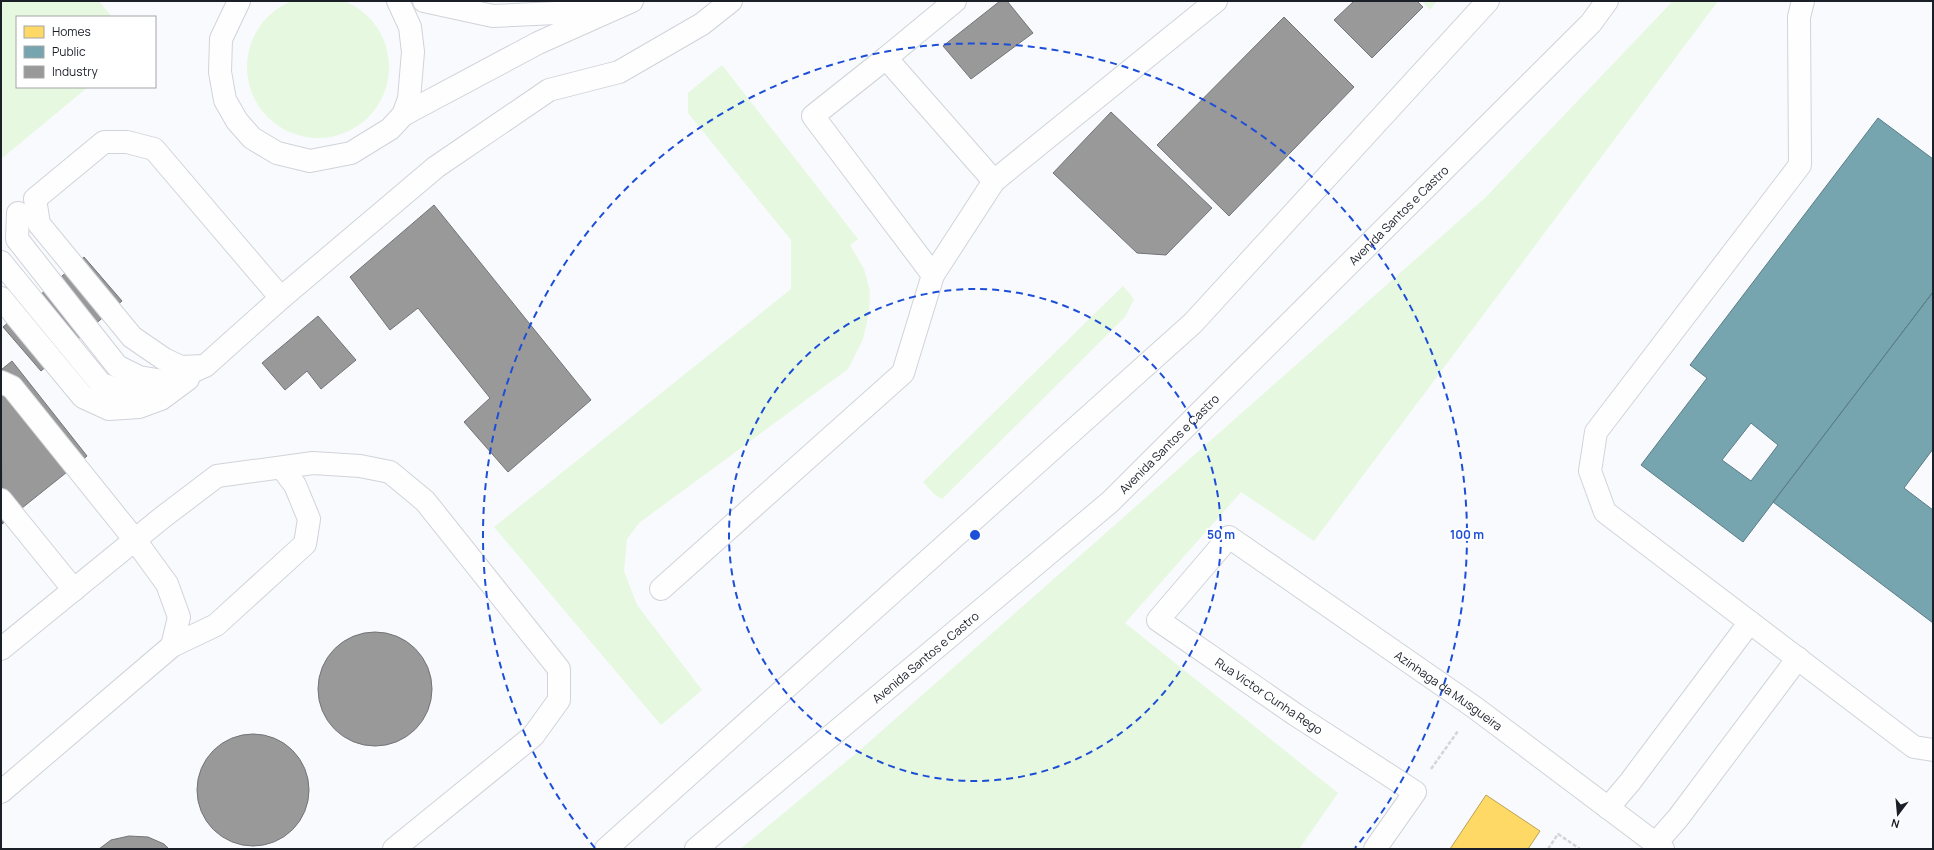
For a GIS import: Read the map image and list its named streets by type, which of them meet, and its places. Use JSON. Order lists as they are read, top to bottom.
{
  "streets": {
    "main road": ["Avenida Santos e Castro", "Azinhaga da Musgueira", "Rua Victor Cunha Rego"]
  },
  "crossings": [
    ["Azinhaga da Musgueira", "Rua Victor Cunha Rego"]
  ],
  "legend": ["Homes", "Public", "Industry"],
  "north": "bottom",
  "rings": ["50 m", "100 m"]
}
